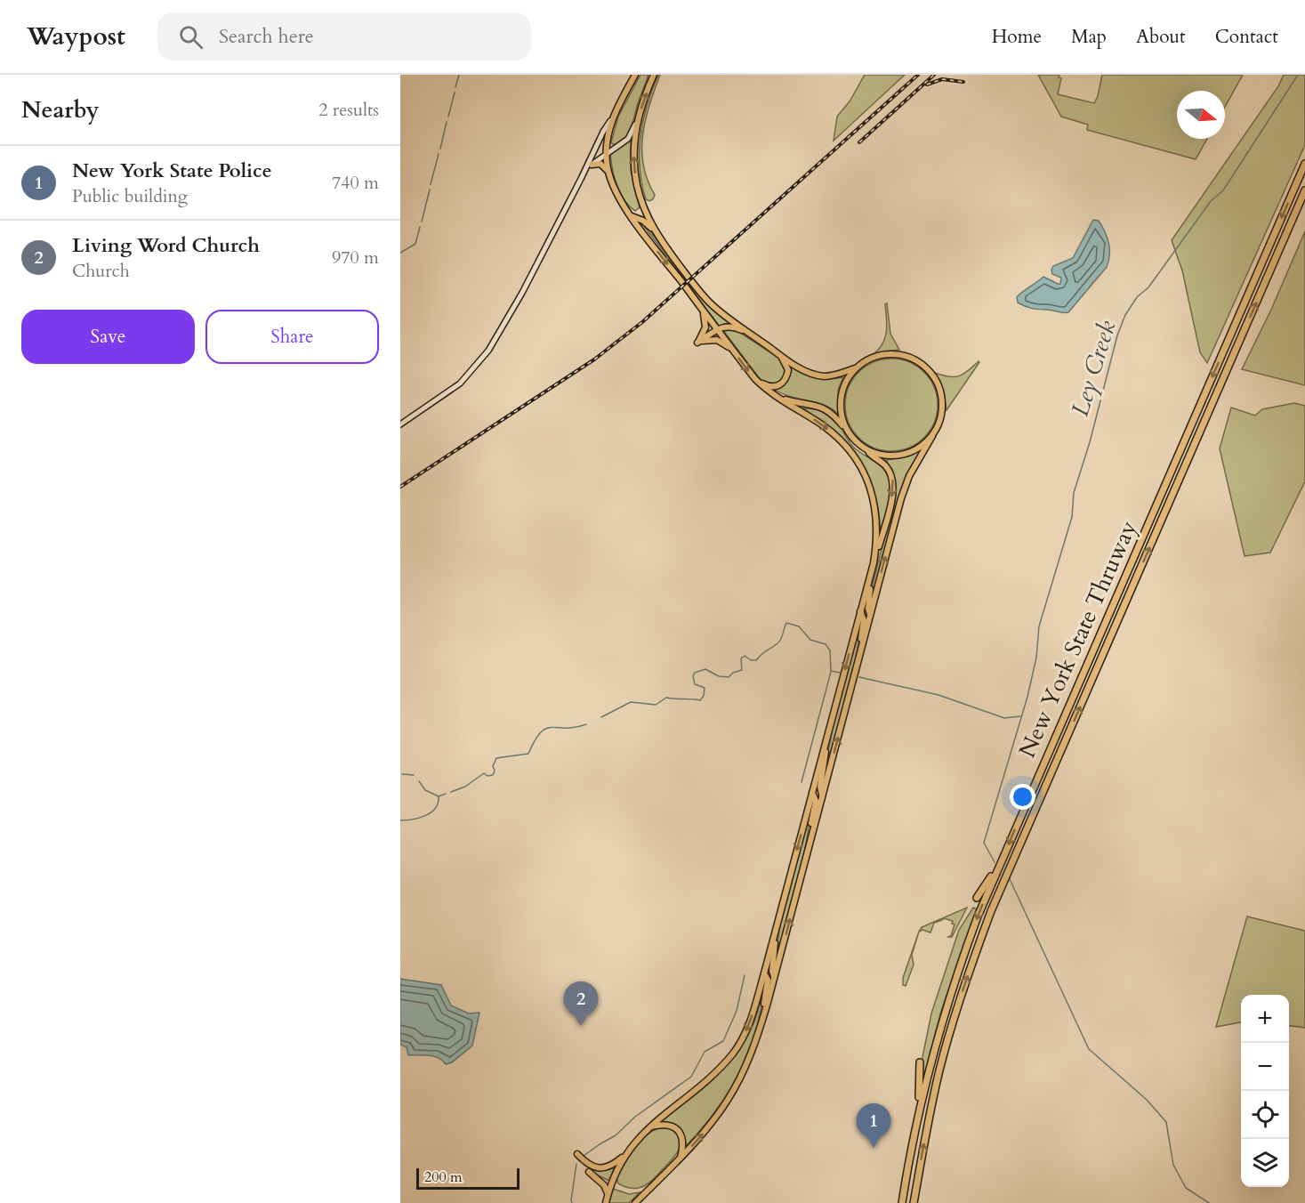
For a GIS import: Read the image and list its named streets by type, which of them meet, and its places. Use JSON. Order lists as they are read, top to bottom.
{
  "streets": {
    "highway": ["New York State Thruway"]
  },
  "water": ["Ley Creek"],
  "scale_bar": "200 m",
  "north": "right",
  "page": {
    "header": "Waypost",
    "search": "Search here",
    "nav": [
      "Home",
      "Map",
      "About",
      "Contact"
    ],
    "heading": ["Nearby", "2 results"],
    "list": [
      {
        "mark": "1",
        "name": "New York State Police",
        "note": "Public building",
        "value": "740 m"
      },
      {
        "mark": "2",
        "name": "Living Word Church",
        "note": "Church",
        "value": "970 m"
      }
    ],
    "buttons": ["Save", "Share"],
    "pins": ["2", "1"],
    "map_buttons": ["+", "−"],
    "scale": "200 m"
  }
}
